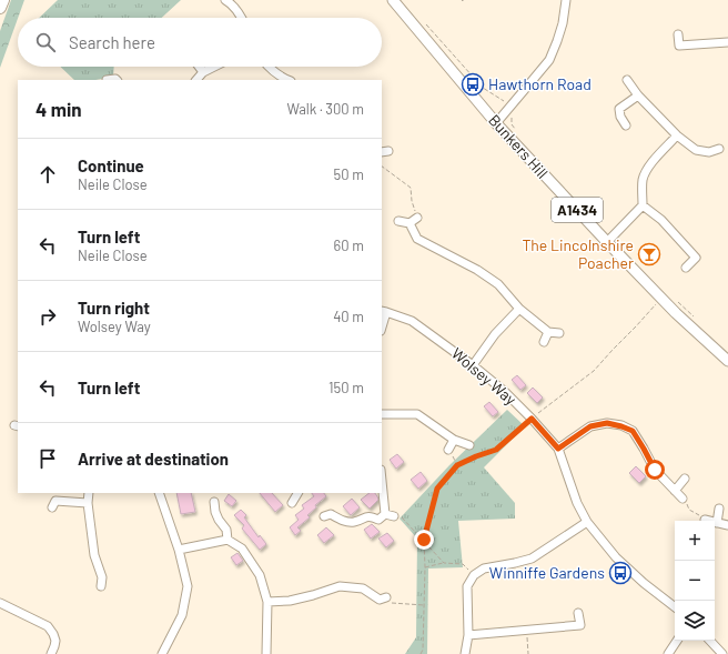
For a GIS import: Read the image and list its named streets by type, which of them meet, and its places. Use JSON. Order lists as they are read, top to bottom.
{
  "streets": {
    "main road": ["Bunkers Hill", "A1434"],
    "street": ["Wolsey Way"]
  },
  "places": {
    "bus stop": ["Hawthorn Road", "Winniffe Gardens"],
    "bar": ["The Lincolnshire Poacher"]
  },
  "page": {
    "search": "Search here",
    "heading": ["4 min", "Walk · 300 m"],
    "list": [
      ["Continue", "Neile Close", "50 m"],
      ["Turn left", "Neile Close", "60 m"],
      ["Turn right", "Wolsey Way", "40 m"],
      ["Turn left", "150 m"],
      "Arrive at destination"
    ],
    "map_buttons": ["+", "−"]
  }
}
